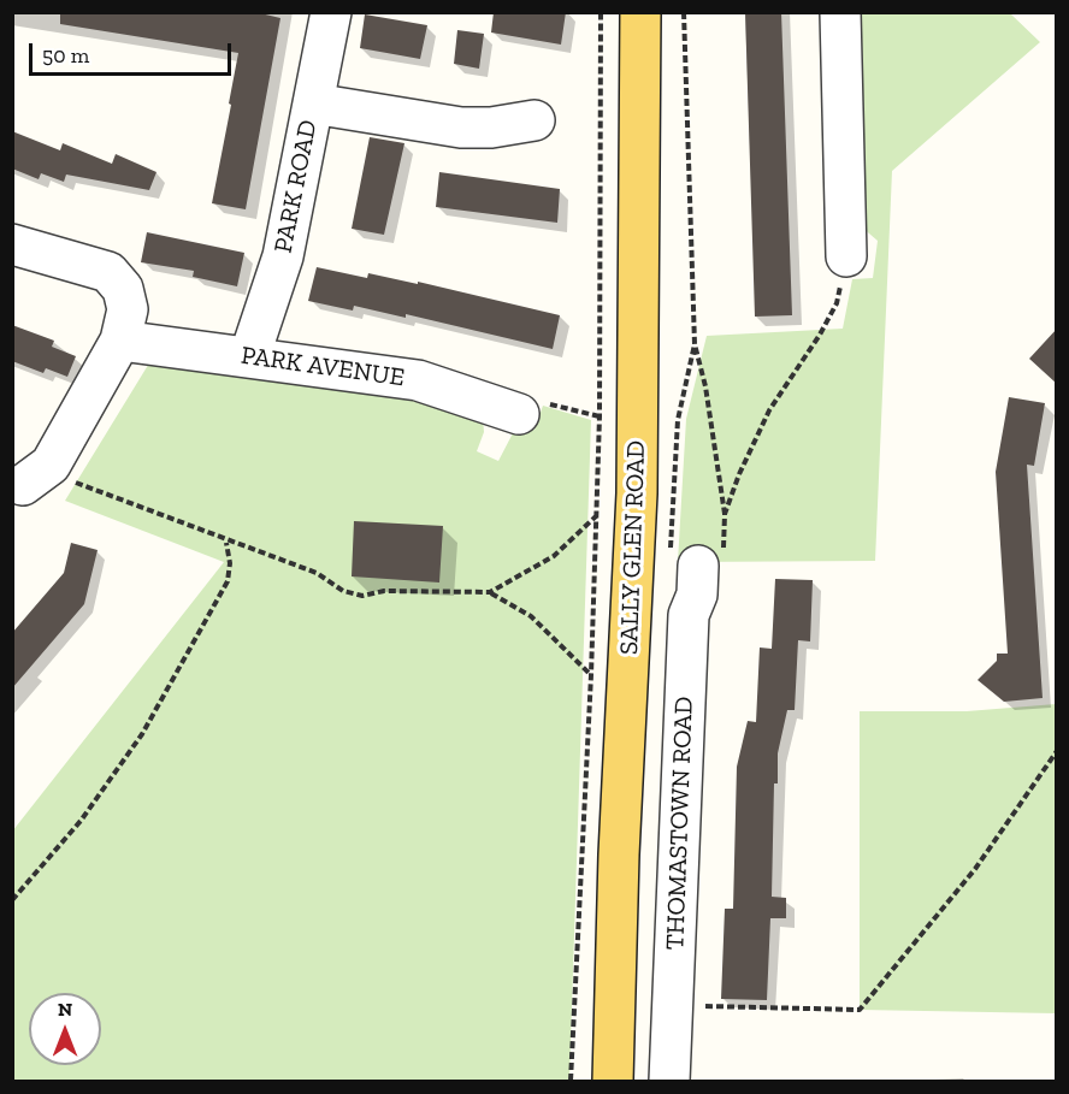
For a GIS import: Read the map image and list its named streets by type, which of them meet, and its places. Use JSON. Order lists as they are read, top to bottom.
{
  "streets": {
    "main road": ["SALLY GLEN ROAD"],
    "street": ["PARK ROAD", "PARK AVENUE", "THOMASTOWN ROAD"]
  },
  "crossings": [
    ["PARK ROAD", "PARK AVENUE"]
  ],
  "scale_bar": "50 m",
  "north": "top"
}
